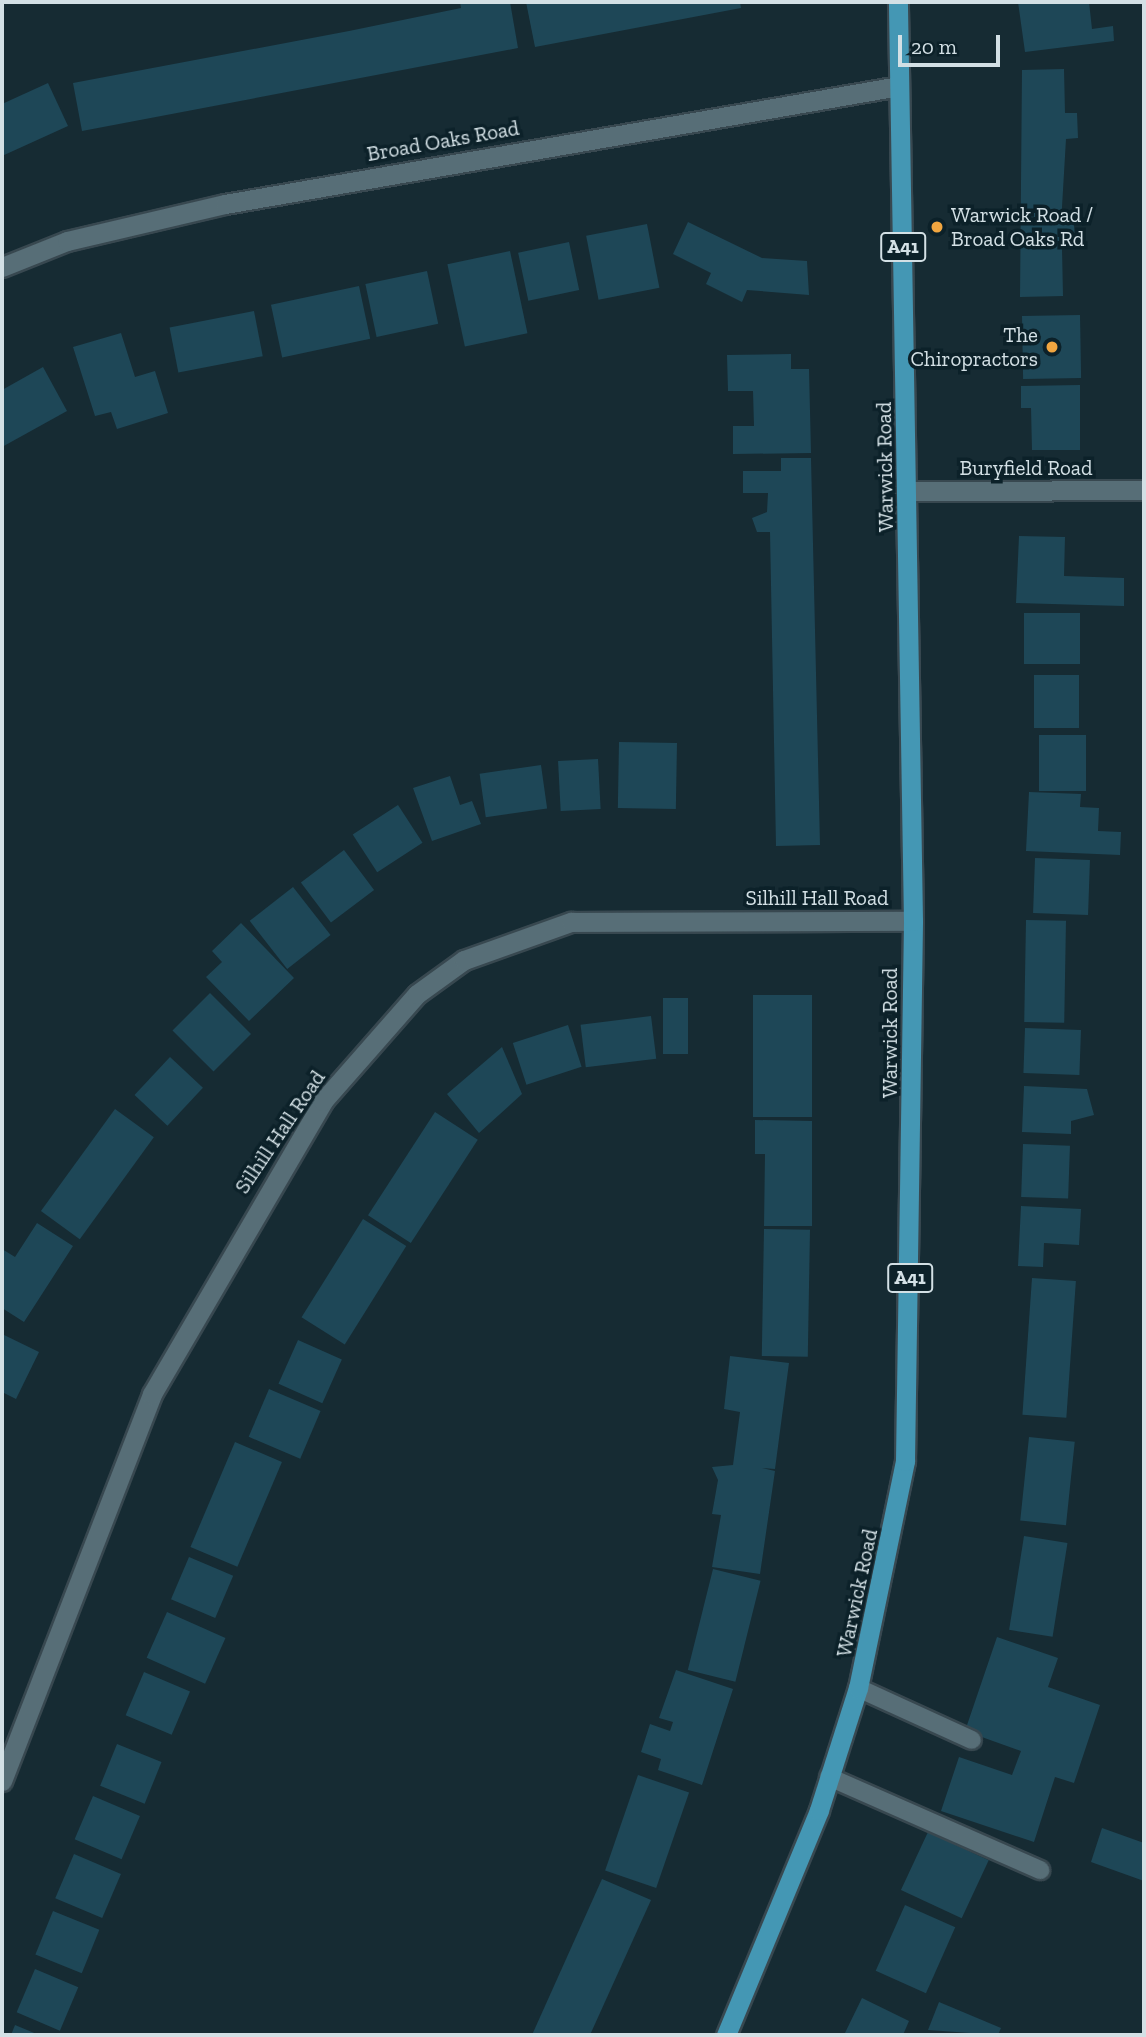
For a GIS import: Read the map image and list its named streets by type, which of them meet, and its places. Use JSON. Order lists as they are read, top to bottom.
{
  "streets": {
    "highway": ["A41", "Warwick Road"],
    "street": ["Broad Oaks Road", "Buryfield Road", "Silhill Hall Road"]
  },
  "crossings": [
    ["Broad Oaks Road", "Warwick Road"],
    ["Warwick Road", "Buryfield Road"],
    ["Warwick Road", "Silhill Hall Road"]
  ],
  "places": ["Warwick Road / Broad Oaks Rd", "The Chiropractors"],
  "scale_bar": "20 m"
}
